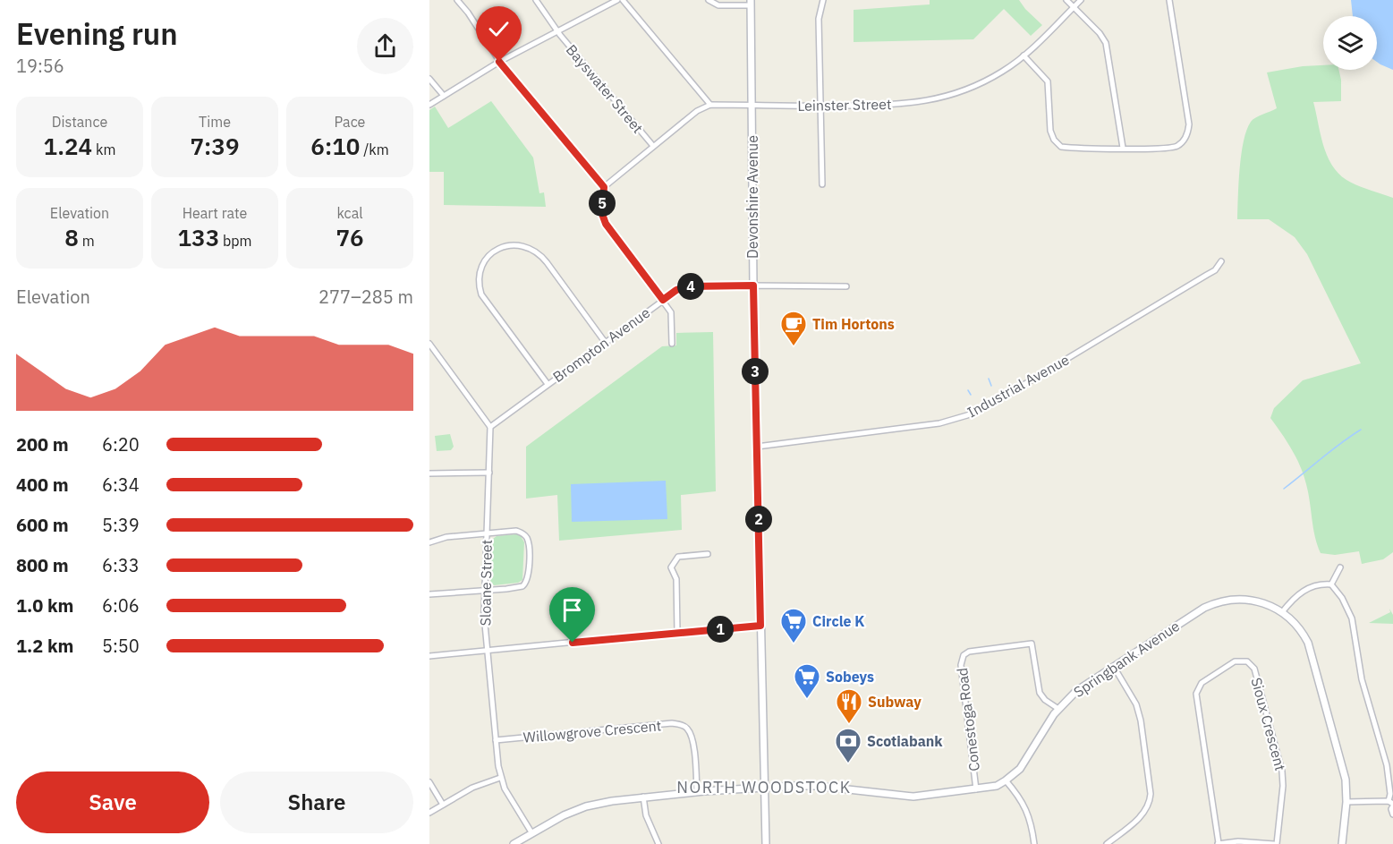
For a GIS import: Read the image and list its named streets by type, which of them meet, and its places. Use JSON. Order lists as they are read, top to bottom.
{
  "streets": {
    "main road": ["Devonshire Avenue", "Springbank Avenue"],
    "street": [
      "Bayswater Street",
      "Leinster Street",
      "Brompton Avenue",
      "Industrial Avenue",
      "Sloane Street",
      "Conestoga Road",
      "Sioux Crescent",
      "Willowgrove Crescent"
    ]
  },
  "crossings": [
    ["Leinster Street", "Devonshire Avenue"],
    ["Devonshire Avenue", "Brompton Avenue"],
    ["Devonshire Avenue", "Industrial Avenue"],
    ["Devonshire Avenue", "Springbank Avenue"],
    ["Brompton Avenue", "Sloane Street"],
    ["Sloane Street", "Springbank Avenue"],
    ["Sloane Street", "Willowgrove Crescent"],
    ["Springbank Avenue", "Conestoga Road"],
    ["Springbank Avenue", "Willowgrove Crescent"]
  ],
  "districts": ["NORTH WOODSTOCK"],
  "places": {
    "cafe": ["Tim Hortons"],
    "supermarket": ["Circle K", "Sobeys"],
    "restaurant": ["Subway"],
    "bank": ["Scotiabank"]
  },
  "page": {
    "heading": ["Evening run", "19:56"],
    "stats": [
      ["Distance", "1.24 km"],
      ["Time", "7:39"],
      ["Pace", "6:10 /km"],
      ["Elevation", "8 m"],
      ["Heart rate", "133 bpm"],
      ["kcal", "76"]
    ],
    "pins": [
      "5",
      "4",
      "3",
      "2",
      "1"
    ],
    "chart": ["Elevation", "277–285 m"],
    "list": [
      {
        "name": "200 m",
        "note": "6:20"
      },
      {
        "name": "400 m",
        "note": "6:34"
      },
      {
        "name": "600 m",
        "note": "5:39"
      },
      {
        "name": "800 m",
        "note": "6:33"
      },
      {
        "name": "1.0 km",
        "note": "6:06"
      },
      {
        "name": "1.2 km",
        "note": "5:50"
      }
    ],
    "buttons": ["Save", "Share"]
  }
}
